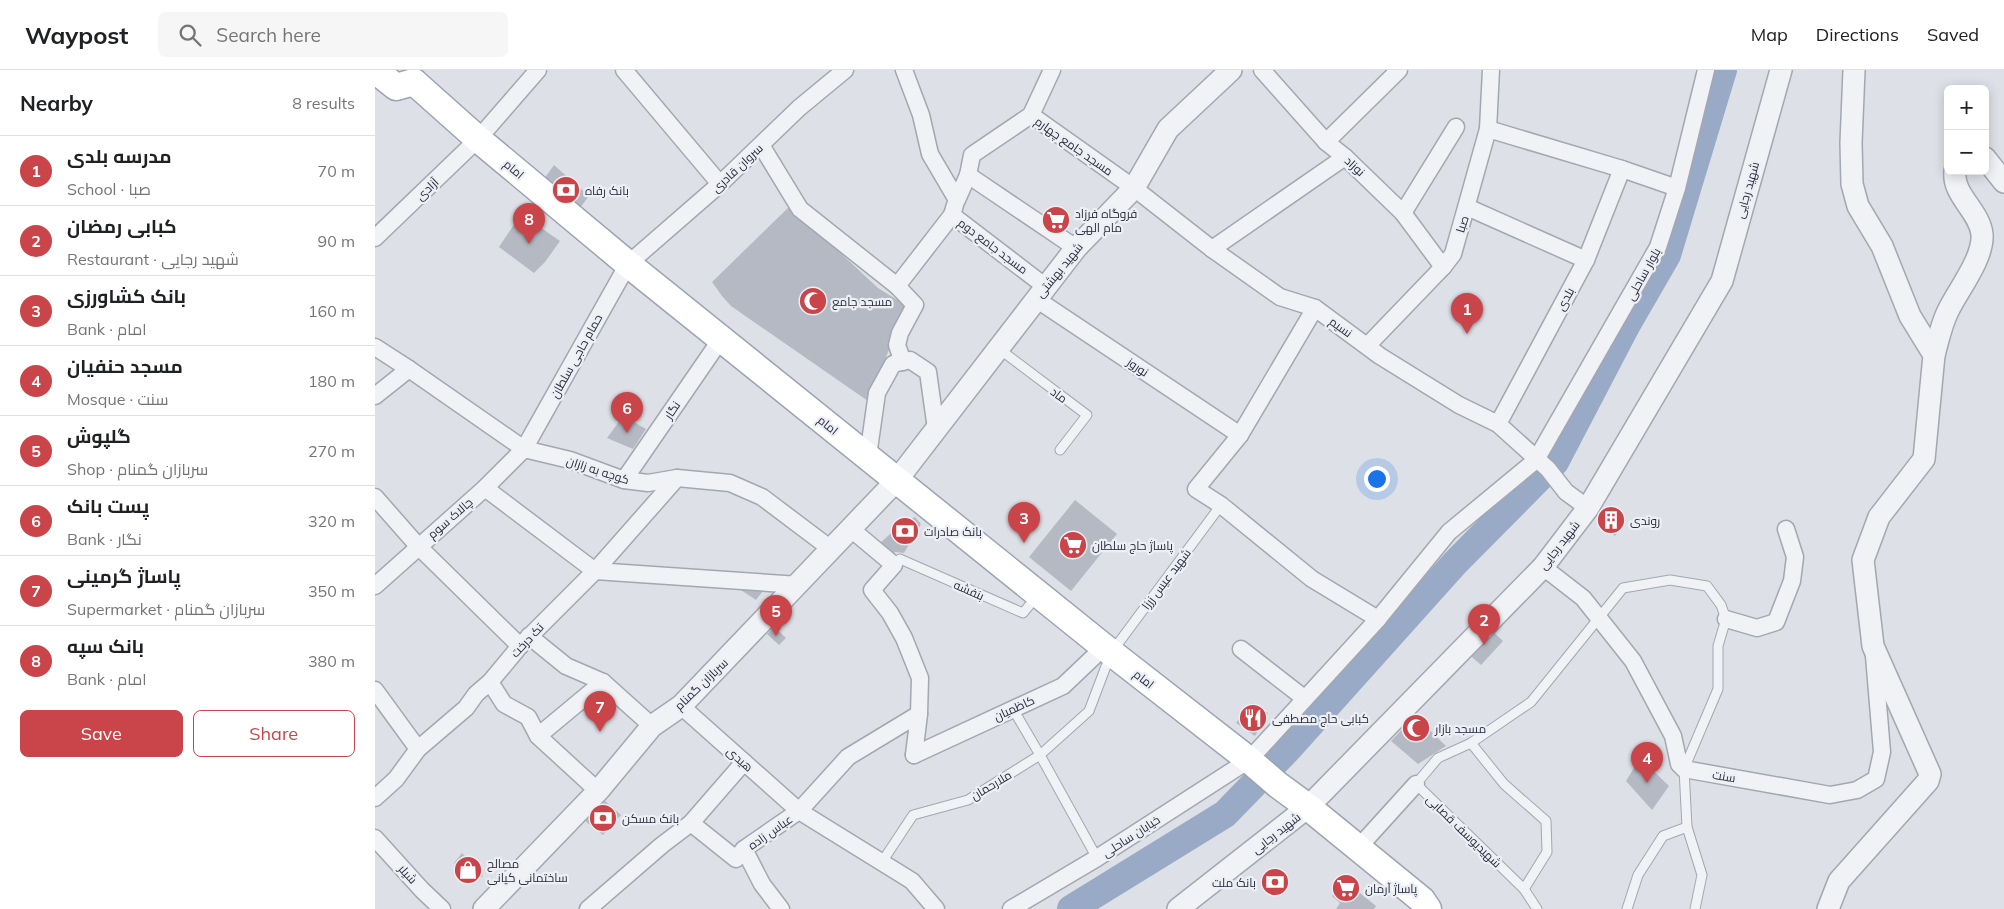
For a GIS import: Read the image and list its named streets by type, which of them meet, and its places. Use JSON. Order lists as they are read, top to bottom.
{
  "streets": {
    "main road": ["امام"],
    "street": [
      "مسجد جامع چهارم",
      "نوزاد",
      "سروان قادری",
      "آزادی",
      "شهید رجایی",
      "صبا",
      "مسجد جامع دوم",
      "شهید بهشتی",
      "بلوار ساحلی",
      "بلدی",
      "نسیم",
      "حمام حاجی سلطان",
      "نوروز",
      "نگار",
      "کوچه به زازان",
      "چالاک سوم",
      "تک درخت",
      "سربازان گمنام",
      "کاظمیان",
      "هیدی",
      "سنت",
      "عباس زاده",
      "خیابان ساحلی",
      "شیلر"
    ],
    "lane": [
      "ماد",
      "شهید عیس زرزا",
      "بنفشه",
      "ملارحمان",
      "شهیدیوسف قصابی"
    ]
  },
  "crossings": [
    ["مسجد جامع چهارم", "شهید بهشتی"],
    ["مسجد جامع چهارم", "نسیم"],
    ["نوزاد", "صبا"],
    ["سروان قادری", "امام"],
    ["سروان قادری", "حمام حاجی سلطان"],
    ["امام", "آزادی"],
    ["امام", "شهید رجایی"],
    ["امام", "شهید بهشتی"],
    ["امام", "حمام حاجی سلطان"],
    ["امام", "نگار"],
    ["امام", "شهید عیس زرزا"],
    ["امام", "بنفشه"],
    ["امام", "سربازان گمنام"],
    ["امام", "کاظمیان"],
    ["امام", "خیابان ساحلی"],
    ["شهید رجایی", "نسیم"],
    ["صبا", "نسیم"],
    ["مسجد جامع دوم", "شهید بهشتی"],
    ["مسجد جامع دوم", "نوروز"],
    ["شهید بهشتی", "نسیم"],
    ["شهید بهشتی", "نوروز"],
    ["شهید بهشتی", "ماد"],
    ["شهید بهشتی", "سربازان گمنام"],
    ["بلوار ساحلی", "نسیم"],
    ["بلوار ساحلی", "خیابان ساحلی"],
    ["بلدی", "نسیم"],
    ["نسیم", "خیابان ساحلی"],
    ["حمام حاجی سلطان", "کوچه به زازان"],
    ["حمام حاجی سلطان", "چالاک سوم"],
    ["نگار", "کوچه به زازان"],
    ["کوچه به زازان", "چالاک سوم"],
    ["کوچه به زازان", "تک درخت"],
    ["کوچه به زازان", "سربازان گمنام"],
    ["شهید عیس زرزا", "کاظمیان"],
    ["شهید عیس زرزا", "ملارحمان"],
    ["سربازان گمنام", "هیدی"],
    ["هیدی", "عباس زاده"],
    ["ملارحمان", "عباس زاده"]
  ],
  "places": {
    "bank": [
      "بانک رفاه",
      "بانک صادرات",
      "بانک مسکن",
      "بانک ملت"
    ],
    "supermarket": ["فروگاه فرزاد مام الهی", "پاساژ حاج سلطان", "پاساژ آرمان"],
    "mosque": ["مسجد جامع", "مسجد بازار"],
    "building": ["روندی"],
    "restaurant": ["کبابی حاج مصطفی"],
    "shop": ["مصالح ساختمانی کیانی"]
  },
  "page": {
    "header": "Waypost",
    "search": "Search here",
    "nav": ["Map", "Directions", "Saved"],
    "heading": ["Nearby", "8 results"],
    "map_buttons": ["+", "−"],
    "list": [
      {
        "mark": "1",
        "name": "مدرسه بلدی",
        "note": "School · صبا",
        "value": "70 m"
      },
      {
        "mark": "2",
        "name": "کبابی رمضان",
        "note": "Restaurant · شهید رجایی",
        "value": "90 m"
      },
      {
        "mark": "3",
        "name": "بانک کشاورزی",
        "note": "Bank · امام",
        "value": "160 m"
      },
      {
        "mark": "4",
        "name": "مسجد حنفیان",
        "note": "Mosque · سنت",
        "value": "180 m"
      },
      {
        "mark": "5",
        "name": "گلپوش",
        "note": "Shop · سربازان گمنام",
        "value": "270 m"
      },
      {
        "mark": "6",
        "name": "پست بانک",
        "note": "Bank · نگار",
        "value": "320 m"
      },
      {
        "mark": "7",
        "name": "پاساژ گرمینی",
        "note": "Supermarket · سربازان گمنام",
        "value": "350 m"
      },
      {
        "mark": "8",
        "name": "بانک سپه",
        "note": "Bank · امام",
        "value": "380 m"
      }
    ],
    "pins": [
      "8",
      "1",
      "6",
      "3",
      "5",
      "2",
      "7",
      "4"
    ],
    "buttons": ["Save", "Share"]
  }
}
